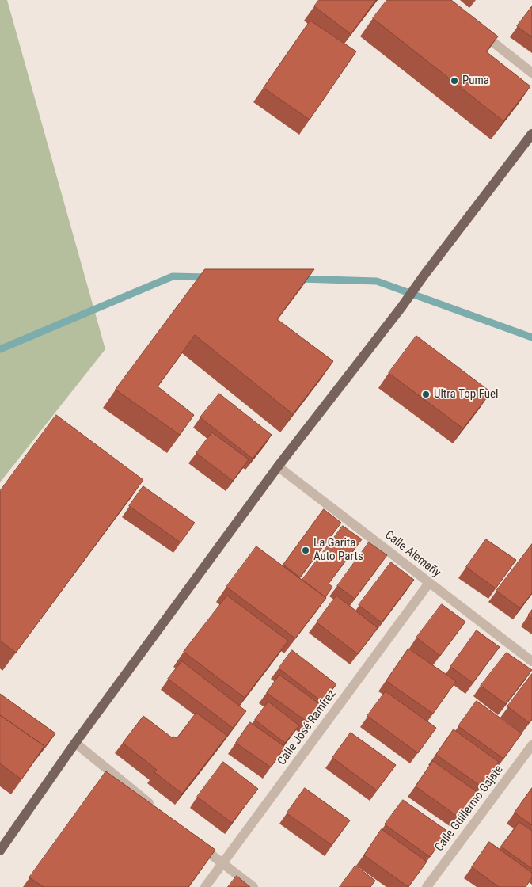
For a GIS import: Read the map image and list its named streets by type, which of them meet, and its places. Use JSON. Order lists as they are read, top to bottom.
{
  "streets": {
    "street": ["Calle Alemañy", "Calle José Ramírez", "Calle Guillermo Gajate"]
  },
  "crossings": [
    ["Calle Alemañy", "Calle José Ramírez"]
  ],
  "places": ["Puma", "Ultra Top Fuel", "La Garita Auto Parts"]
}
